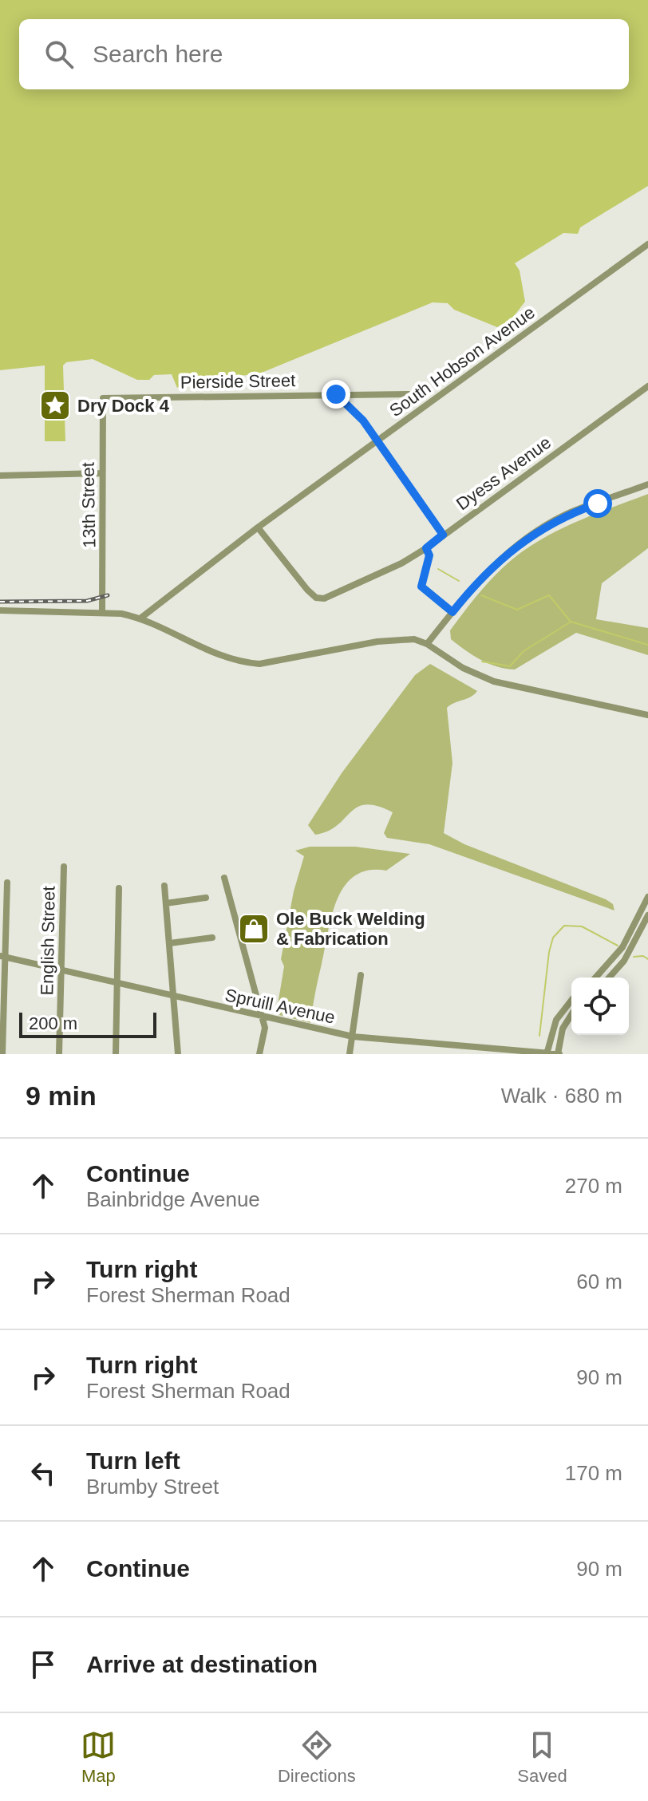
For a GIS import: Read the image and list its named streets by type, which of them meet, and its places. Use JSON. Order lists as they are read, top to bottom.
{
  "streets": {
    "street": [
      "South Hobson Avenue",
      "Pierside Street",
      "Dyess Avenue",
      "13th Street",
      "English Street",
      "Spruill Avenue"
    ]
  },
  "crossings": [
    ["South Hobson Avenue", "Dyess Avenue"],
    ["Pierside Street", "13th Street"],
    ["English Street", "Spruill Avenue"]
  ],
  "places": {
    "place": ["Dry Dock 4"],
    "shop": ["Ole Buck Welding & Fabrication"]
  },
  "scale_bar": "200 m",
  "page": {
    "search": "Search here",
    "scale": "200 m",
    "heading": ["9 min", "Walk · 680 m"],
    "list": [
      ["Continue", "Bainbridge Avenue", "270 m"],
      ["Turn right", "Forest Sherman Road", "60 m"],
      ["Turn right", "Forest Sherman Road", "90 m"],
      ["Turn left", "Brumby Street", "170 m"],
      ["Continue", "90 m"],
      "Arrive at destination"
    ],
    "nav": ["Map", "Directions", "Saved"]
  }
}
